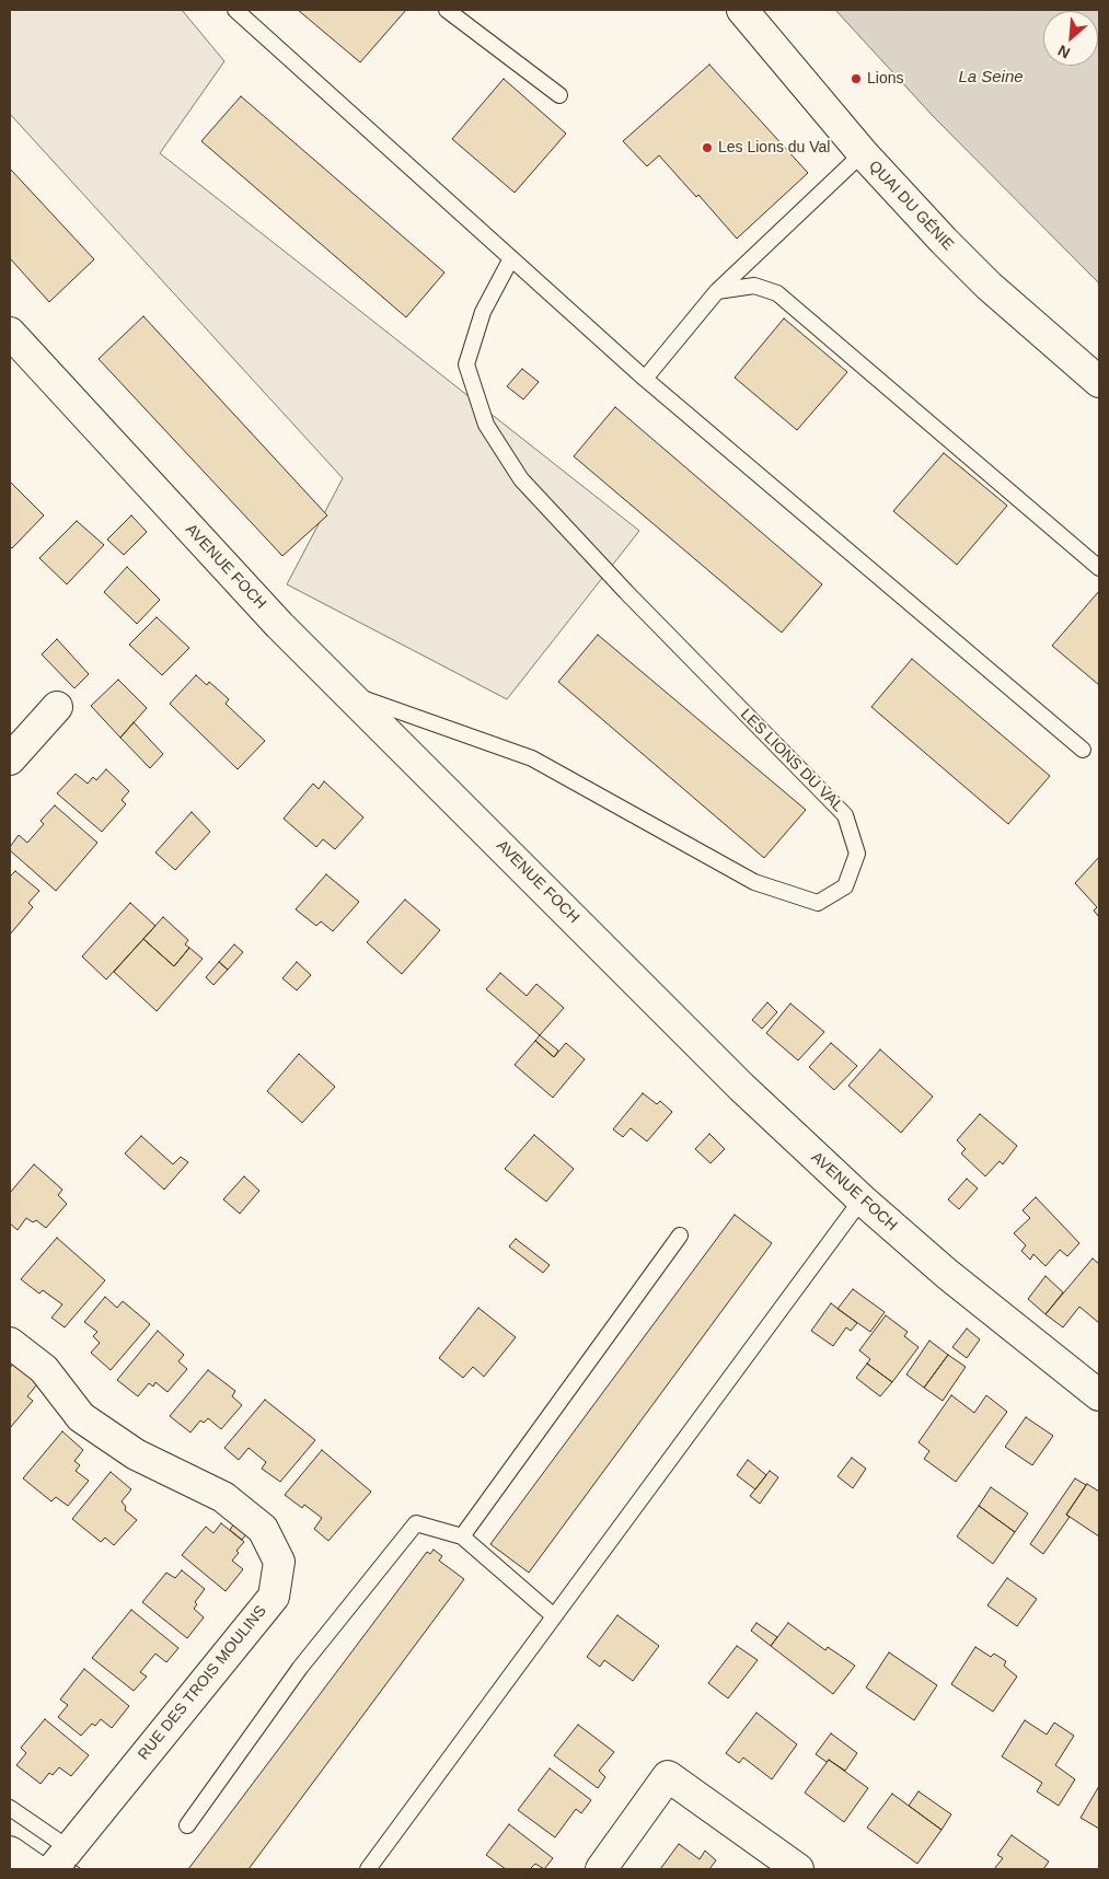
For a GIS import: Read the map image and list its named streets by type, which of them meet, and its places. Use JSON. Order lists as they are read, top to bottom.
{
  "streets": {
    "street": ["QUAI DU GÉNIE", "AVENUE FOCH", "RUE DES TROIS MOULINS"],
    "lane": ["LES LIONS DU VAL"]
  },
  "crossings": [
    ["AVENUE FOCH", "LES LIONS DU VAL"]
  ],
  "water": ["La Seine"],
  "places": ["Lions", "Les Lions du Val"],
  "north": "bottom left"
}
